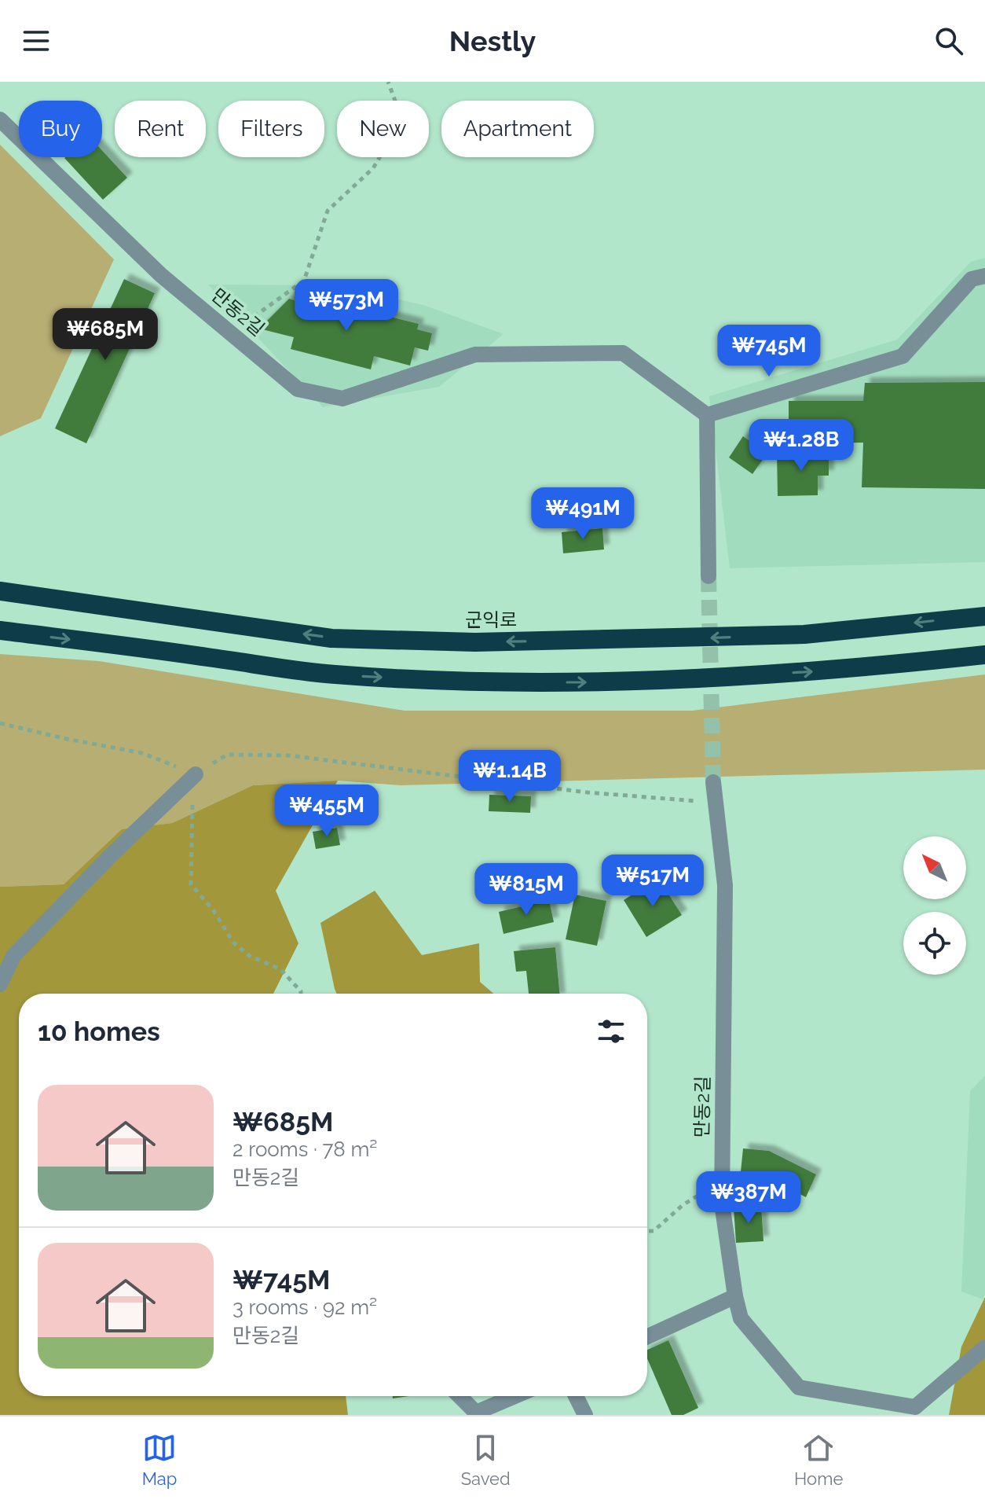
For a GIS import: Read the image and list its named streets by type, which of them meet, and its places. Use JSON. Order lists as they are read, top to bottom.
{
  "streets": {
    "highway": ["군익로"],
    "street": ["만동2길"]
  },
  "north": "top left",
  "page": {
    "header": "Nestly",
    "chip": [
      "Buy",
      "Rent",
      "Filters",
      "New",
      "Apartment"
    ],
    "price": [
      "₩573M",
      "₩685M",
      "₩745M",
      "₩1.28B",
      "₩491M",
      "₩1.14B",
      "₩455M",
      "₩517M",
      "₩815M",
      "₩387M"
    ],
    "heading": "10 homes",
    "list": [
      {
        "name": "₩685M",
        "note": "2 rooms · 78 m² · 만동2길"
      },
      {
        "name": "₩745M",
        "note": "3 rooms · 92 m² · 만동2길"
      }
    ],
    "tabs": ["Map", "Saved", "Home"]
  }
}
